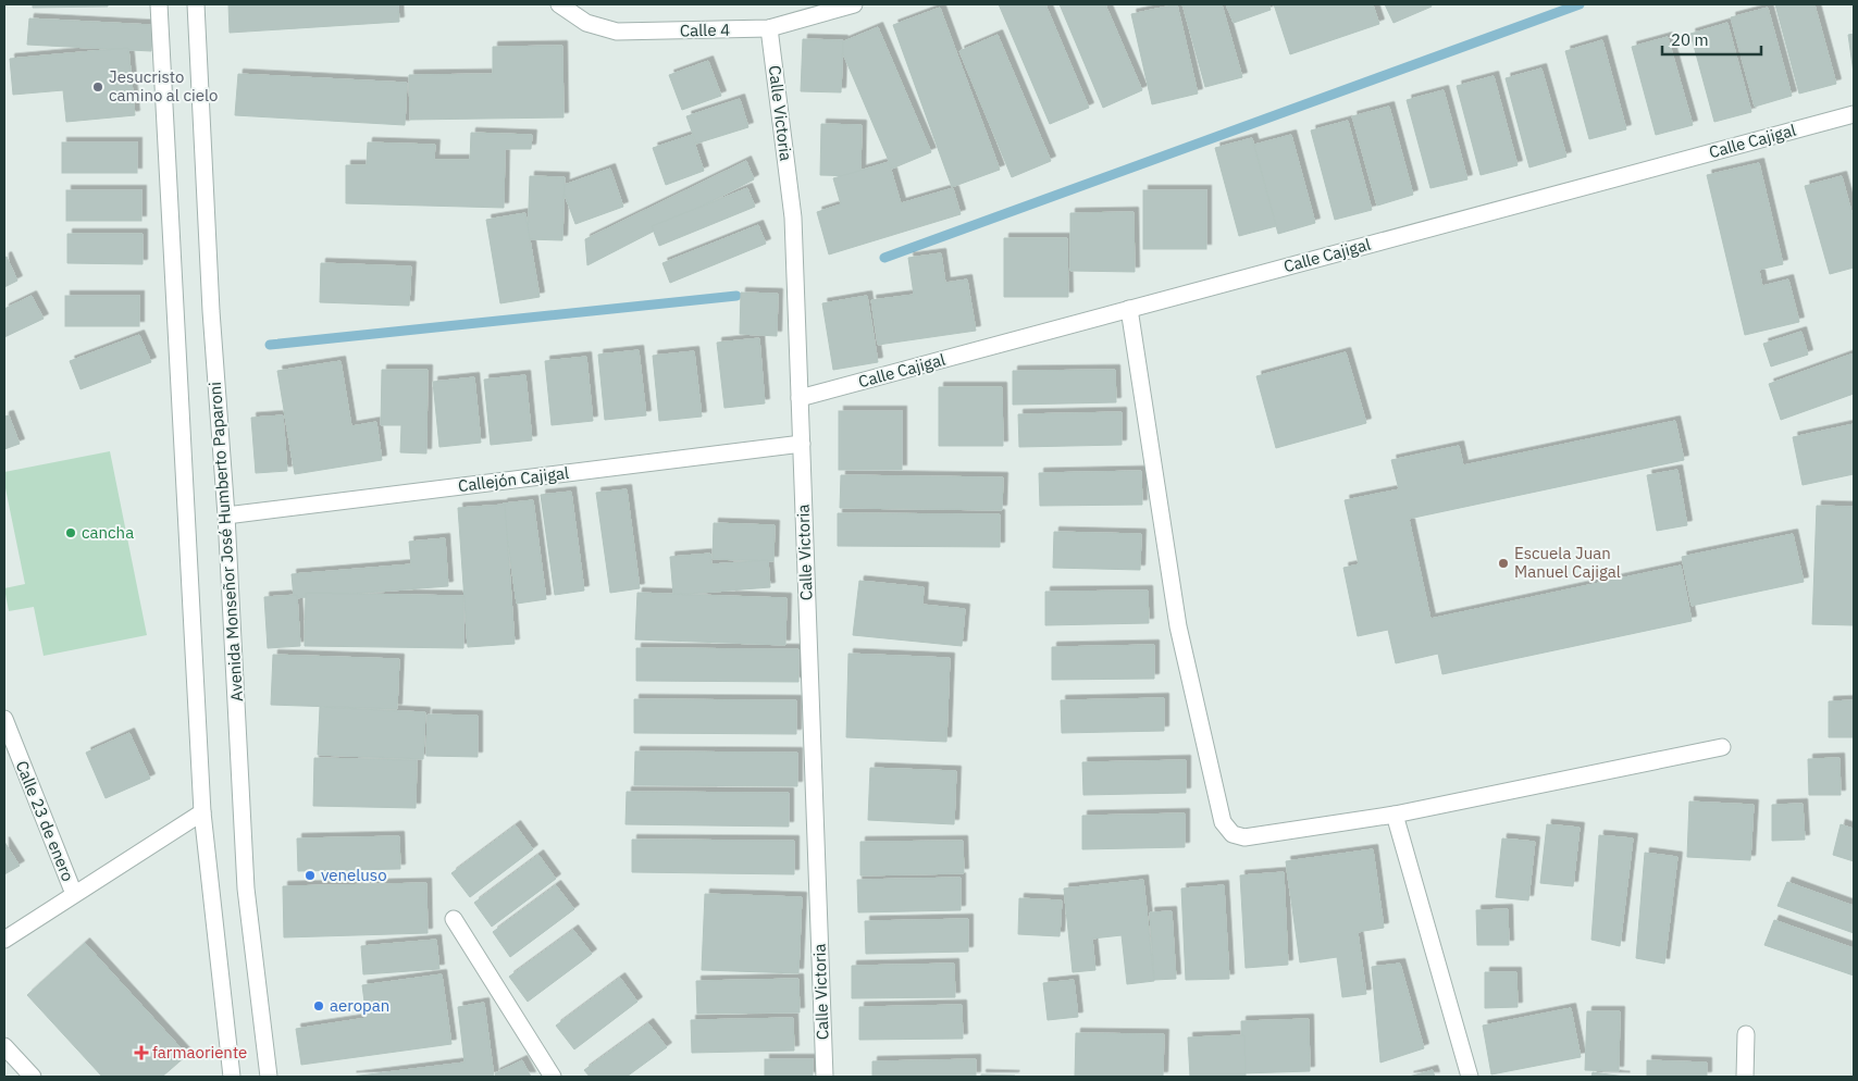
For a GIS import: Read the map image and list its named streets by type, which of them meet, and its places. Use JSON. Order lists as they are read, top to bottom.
{
  "streets": {
    "street": [
      "Calle 4",
      "Calle Victoria",
      "Calle Cajigal",
      "Callejón Cajigal",
      "Avenida Monseñor José Humberto Paparoni",
      "Calle 23 de enero"
    ]
  },
  "crossings": [
    ["Calle 4", "Calle Victoria"],
    ["Calle Victoria", "Calle Cajigal"],
    ["Calle Victoria", "Callejón Cajigal"],
    ["Callejón Cajigal", "Avenida Monseñor José Humberto Paparoni"]
  ],
  "places": {
    "other": [
      "Jesucristo camino al cielo",
      "cancha",
      "Escuela Juan Manuel Cajigal",
      "veneluso",
      "aeropan"
    ],
    "health": ["farmaoriente"]
  },
  "scale_bar": "20 m"
}
